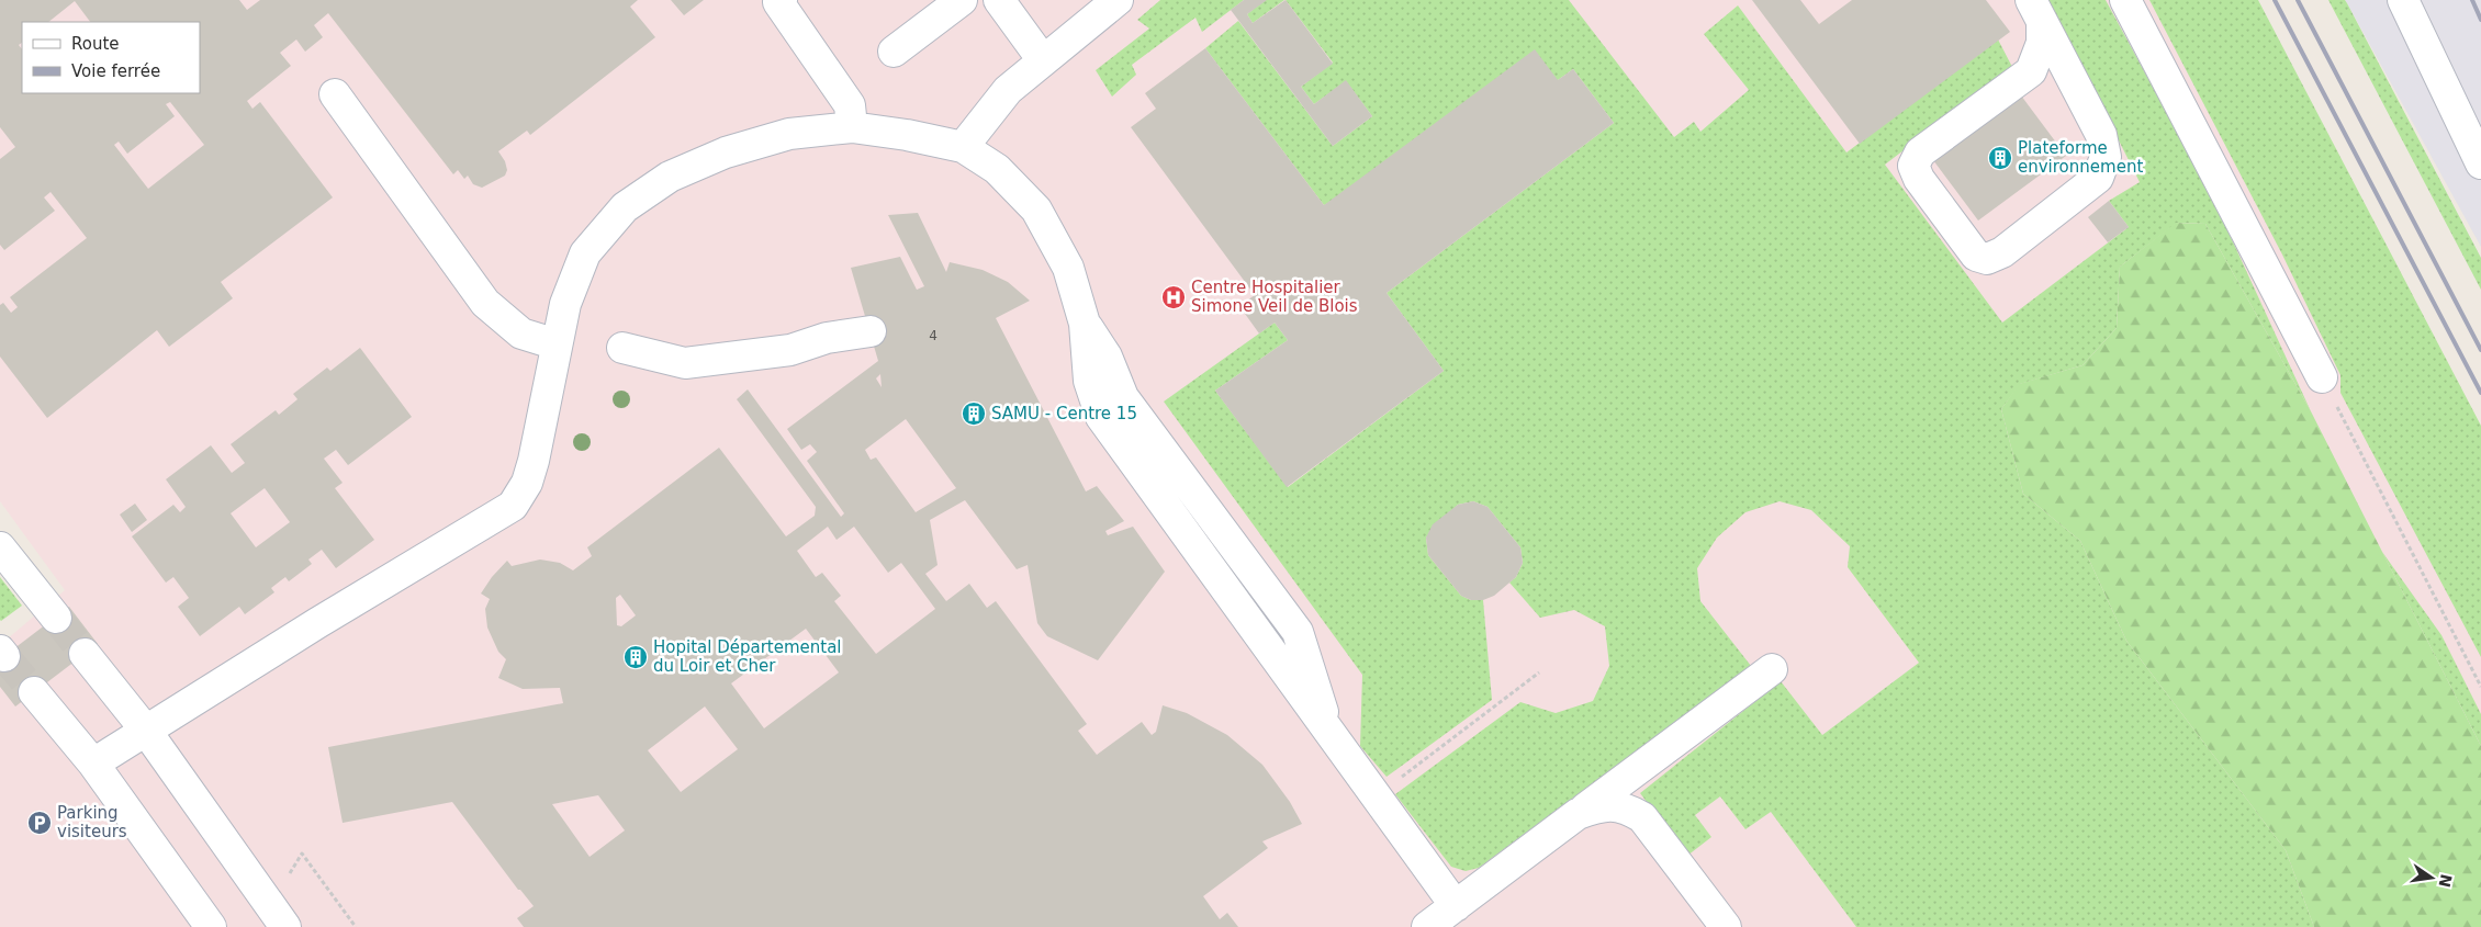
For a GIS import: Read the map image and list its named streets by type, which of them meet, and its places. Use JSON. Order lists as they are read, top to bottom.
{
  "places": {
    "building": ["Plateforme environnement", "SAMU - Centre 15", "Hopital Départemental du Loir et Cher"],
    "hospital": ["Centre Hospitalier Simone Veil de Blois"],
    "parking": ["Parking visiteurs"]
  },
  "house_numbers": ["4"],
  "legend": ["Route", "Voie ferrée"],
  "north": "right"
}
